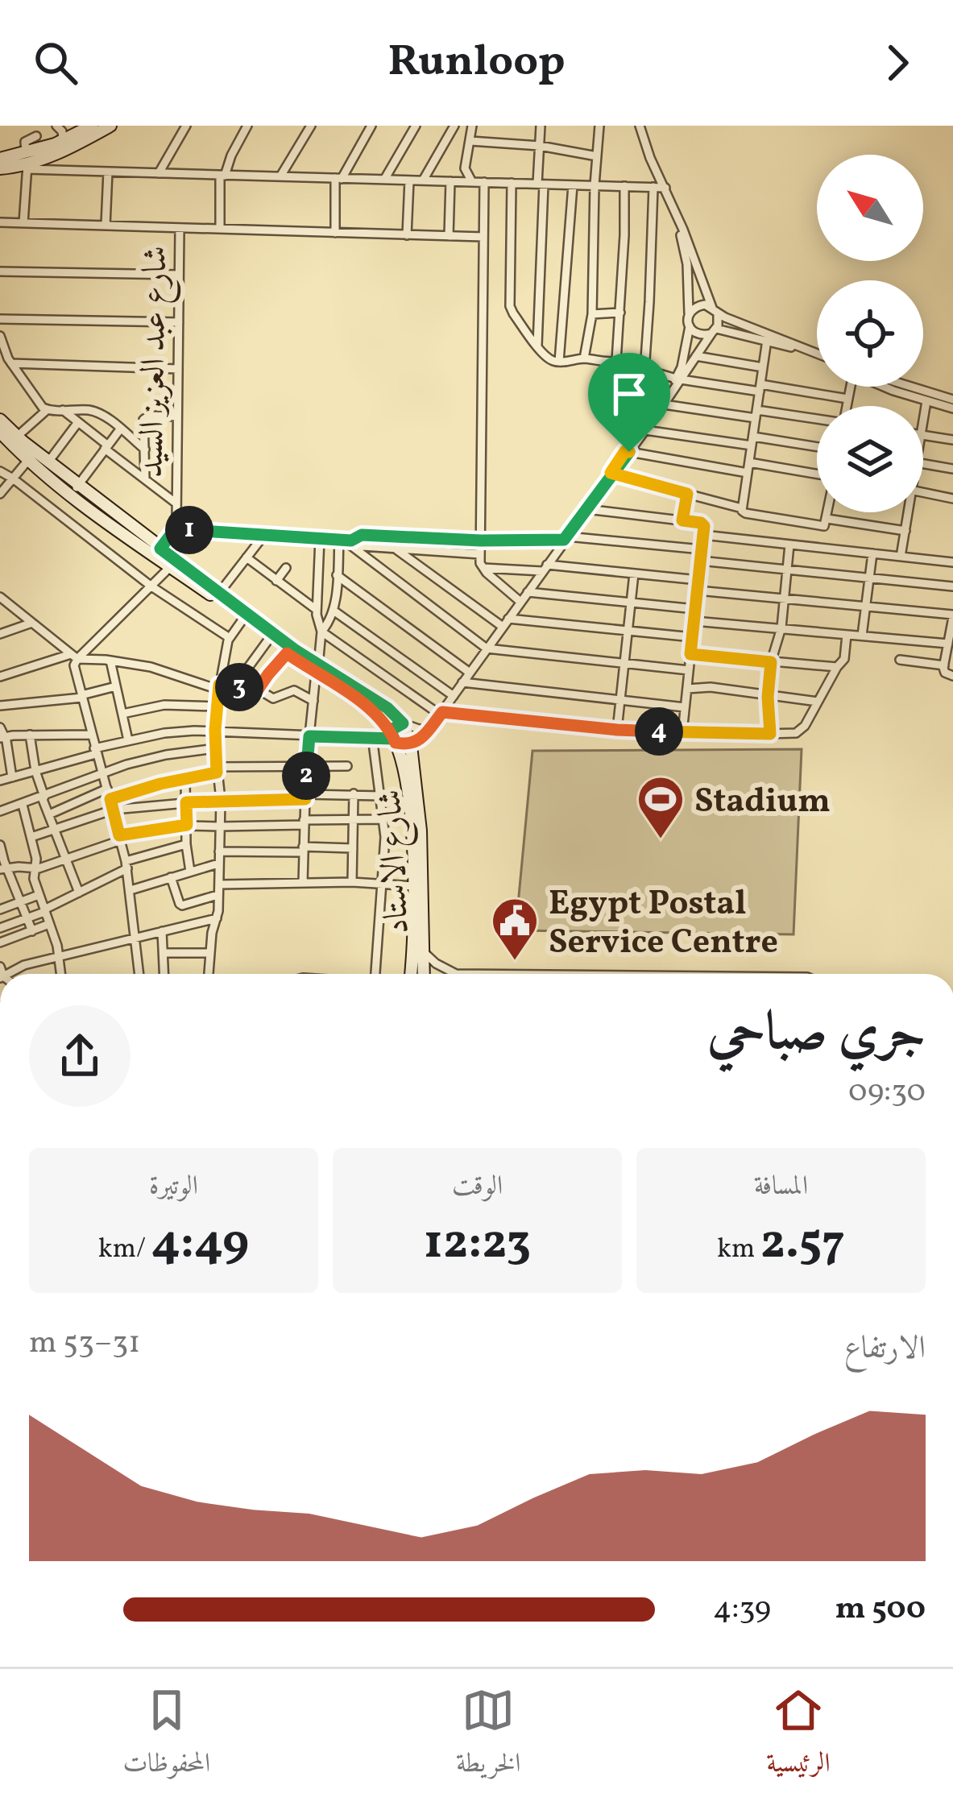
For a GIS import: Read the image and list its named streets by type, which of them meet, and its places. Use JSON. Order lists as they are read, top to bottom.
{
  "streets": {
    "main road": ["شارع الاستاد"],
    "street": ["شارع عبد العزيز السيد"]
  },
  "places": {
    "sports": ["Stadium"],
    "public building": ["Egypt Postal Service Centre"]
  },
  "north": "top left",
  "page": {
    "header": "Runloop",
    "pins": [
      "1",
      "3",
      "4",
      "2"
    ],
    "heading": ["جري صباحي", "09:30"],
    "stats": [
      ["المسافة", "2.57 km"],
      ["الوقت", "12:23"],
      ["الوتيرة", "4:49 /km"]
    ],
    "chart": ["الارتفاع", "31–53 m"],
    "list": [
      {
        "name": "500 m",
        "note": "4:39"
      }
    ],
    "tabs": ["الرئيسية", "الخريطة", "المحفوظات"]
  }
}
